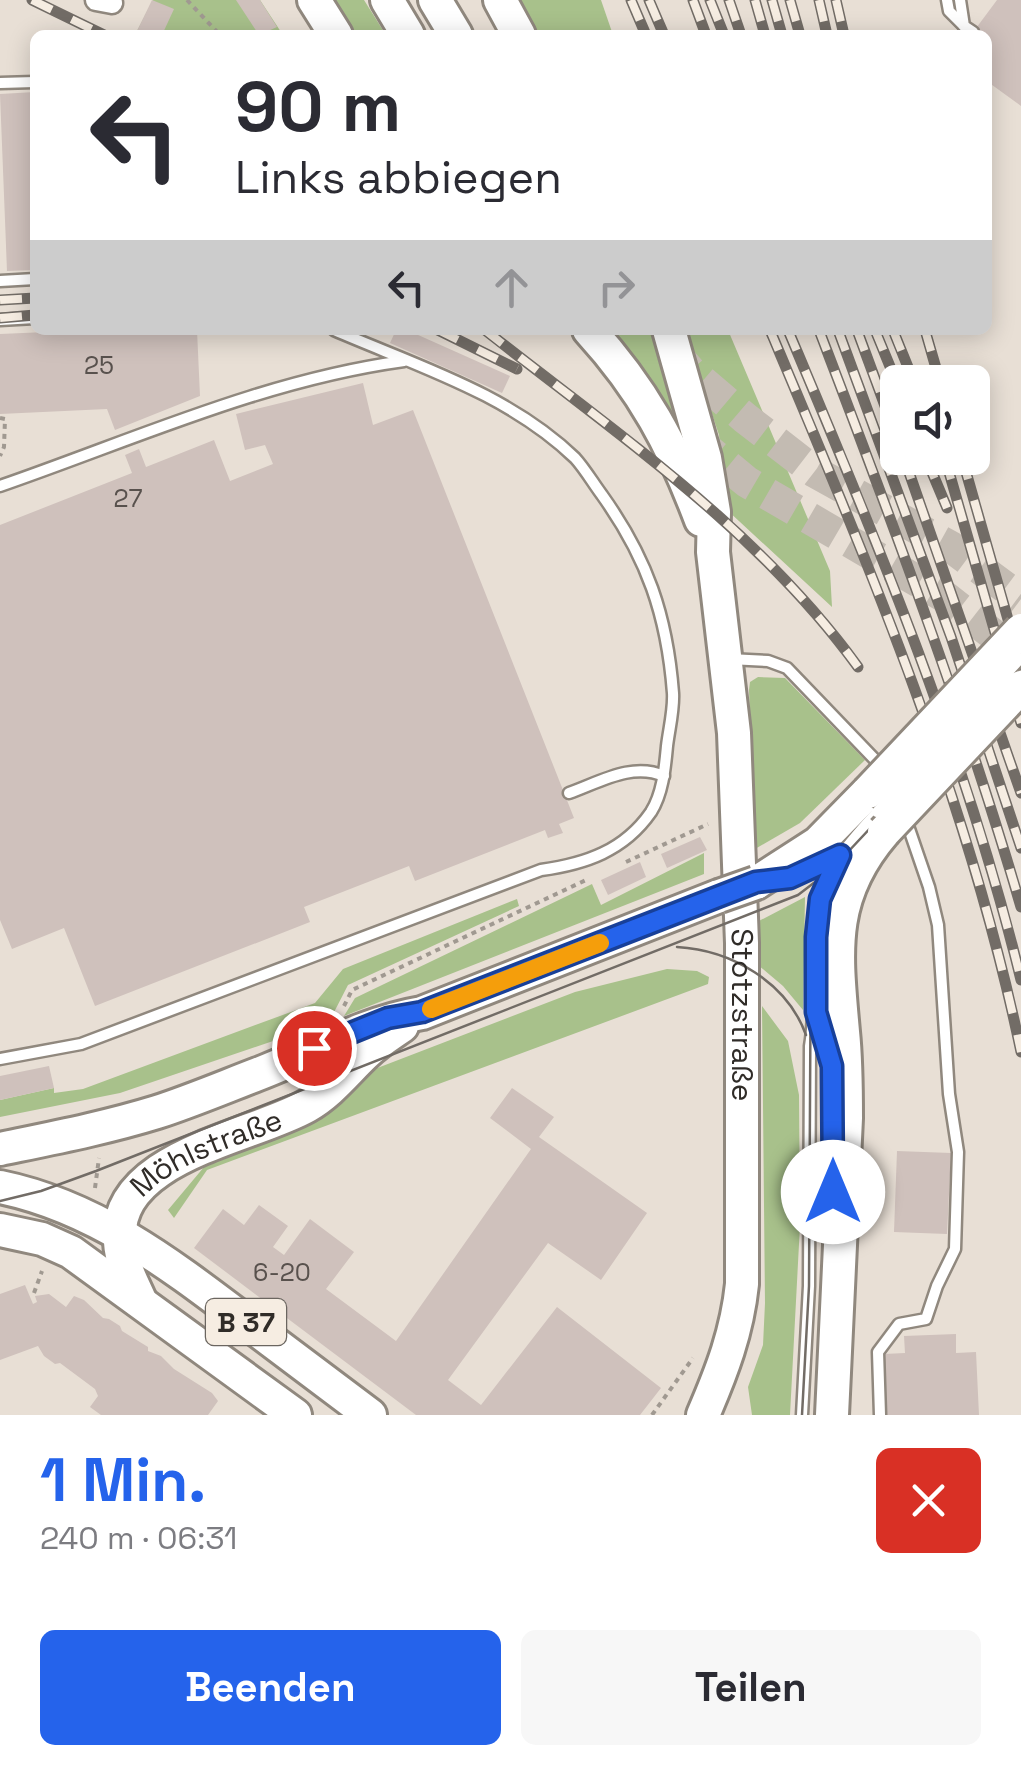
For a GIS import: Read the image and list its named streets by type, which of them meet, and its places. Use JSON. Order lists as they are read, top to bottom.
{
  "streets": {
    "main road": ["Stotzstraße", "Möhlstraße", "B 37"]
  },
  "crossings": [
    ["Möhlstraße", "B 37"]
  ],
  "house_numbers": ["25", "27", "6-20"],
  "page": {
    "turn": ["90 m", "Links abbiegen"],
    "heading": ["1 Min.", "240 m · 06:31"],
    "buttons": ["Beenden", "Teilen"]
  }
}
